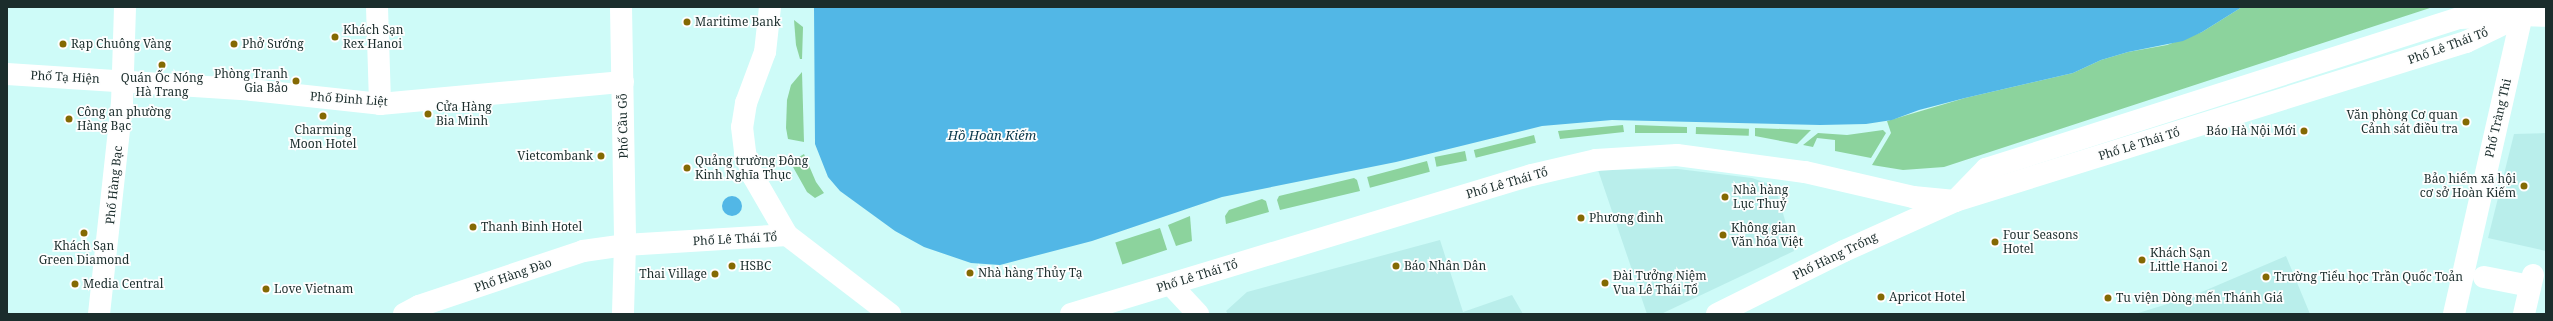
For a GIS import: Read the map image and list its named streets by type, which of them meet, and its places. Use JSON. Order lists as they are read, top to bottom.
{
  "streets": {
    "main road": [
      "Phố Lê Thái Tổ",
      "Phố Tạ Hiện",
      "Phố Đinh Liệt",
      "Phố Tràng Thi",
      "Phố Cầu Gỗ",
      "Phố Hàng Bạc",
      "Phố Hàng Trống",
      "Phố Hàng Đào"
    ]
  },
  "crossings": [
    ["Phố Lê Thái Tổ", "Phố Tràng Thi"],
    ["Phố Lê Thái Tổ", "Phố Cầu Gỗ"],
    ["Phố Lê Thái Tổ", "Phố Hàng Trống"],
    ["Phố Lê Thái Tổ", "Phố Hàng Đào"],
    ["Phố Tạ Hiện", "Phố Đinh Liệt"],
    ["Phố Tạ Hiện", "Phố Hàng Bạc"],
    ["Phố Đinh Liệt", "Phố Cầu Gỗ"],
    ["Phố Đinh Liệt", "Phố Hàng Bạc"],
    ["Phố Cầu Gỗ", "Phố Hàng Đào"]
  ],
  "water": ["Hồ Hoàn Kiếm"],
  "places": [
    "Maritime Bank",
    "Khách Sạn Rex Hanoi",
    "Rạp Chuông Vàng",
    "Phở Sướng",
    "Quán Ốc Nóng Hà Trang",
    "Phòng Tranh Gia Bảo",
    "Cửa Hàng Bia Minh",
    "Charming Moon Hotel",
    "Công an phường Hàng Bạc",
    "Văn phòng Cơ quan Cảnh sát điều tra",
    "Báo Hà Nội Mới",
    "Vietcombank",
    "Quảng trường Đông Kinh Nghĩa Thục",
    "Bảo hiểm xã hội cơ sở Hoàn Kiếm",
    "Nhà hàng Lục Thuỷ",
    "Phương đình",
    "Thanh Binh Hotel",
    "Khách Sạn Green Diamond",
    "Không gian Văn hóa Việt",
    "Four Seasons Hotel",
    "Khách Sạn Little Hanoi 2",
    "HSBC",
    "Báo Nhân Dân",
    "Nhà hàng Thủy Tạ",
    "Thai Village",
    "Trường Tiểu học Trần Quốc Toản",
    "Đài Tưởng Niệm Vua Lê Thái Tổ",
    "Media Central",
    "Love Vietnam",
    "Apricot Hotel",
    "Tu viện Dòng mến Thánh Giá"
  ]
}
